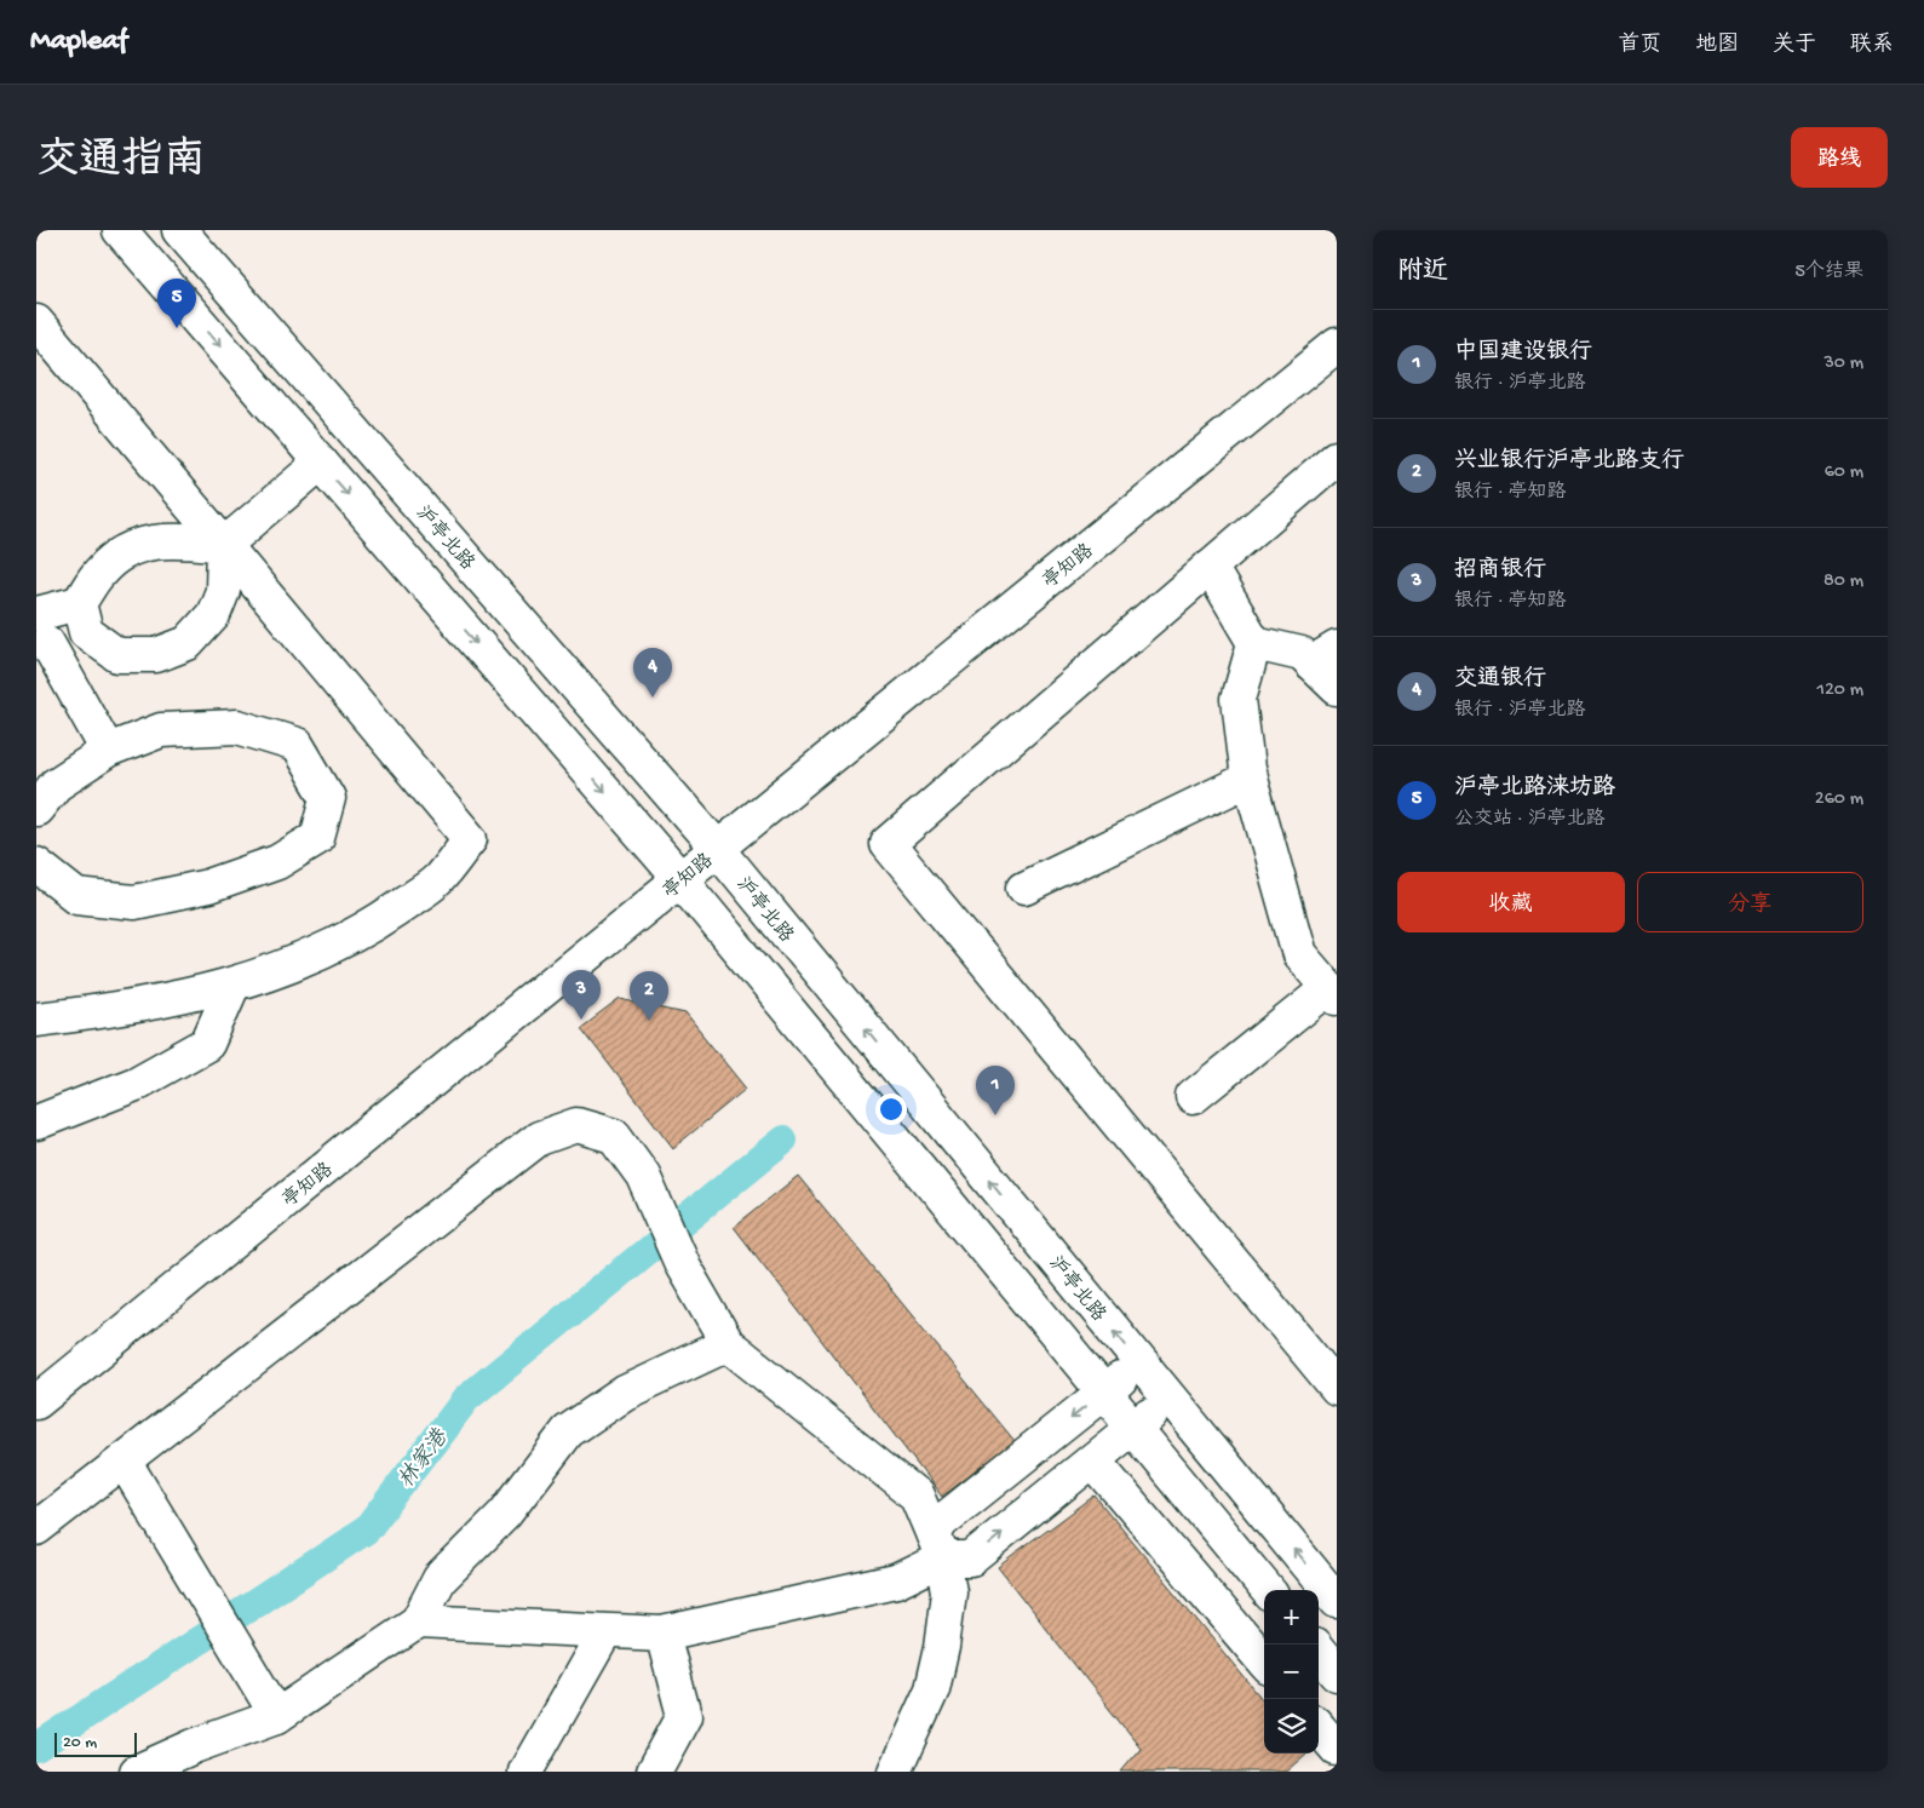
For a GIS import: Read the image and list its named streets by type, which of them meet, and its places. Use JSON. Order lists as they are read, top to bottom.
{
  "streets": {
    "street": ["沪亭北路", "亭知路"]
  },
  "crossings": [
    ["沪亭北路", "亭知路"]
  ],
  "water": ["林家港"],
  "scale_bar": "20 m",
  "page": {
    "header": "Mapleaf",
    "nav": [
      "首页",
      "地图",
      "关于",
      "联系"
    ],
    "title": "交通指南",
    "buttons": [
      "路线",
      ["收藏", "分享"]
    ],
    "heading": ["附近", "5个结果"],
    "pins": [
      "5",
      "4",
      "3",
      "2",
      "1"
    ],
    "list": [
      {
        "mark": "1",
        "name": "中国建设银行",
        "note": "银行 · 沪亭北路",
        "value": "30 m"
      },
      {
        "mark": "2",
        "name": "兴业银行沪亭北路支行",
        "note": "银行 · 亭知路",
        "value": "60 m"
      },
      {
        "mark": "3",
        "name": "招商银行",
        "note": "银行 · 亭知路",
        "value": "80 m"
      },
      {
        "mark": "4",
        "name": "交通银行",
        "note": "银行 · 沪亭北路",
        "value": "120 m"
      },
      {
        "mark": "5",
        "name": "沪亭北路涞坊路",
        "note": "公交站 · 沪亭北路",
        "value": "260 m"
      }
    ],
    "map_buttons": ["+", "−"],
    "scale": "20 m"
  }
}
